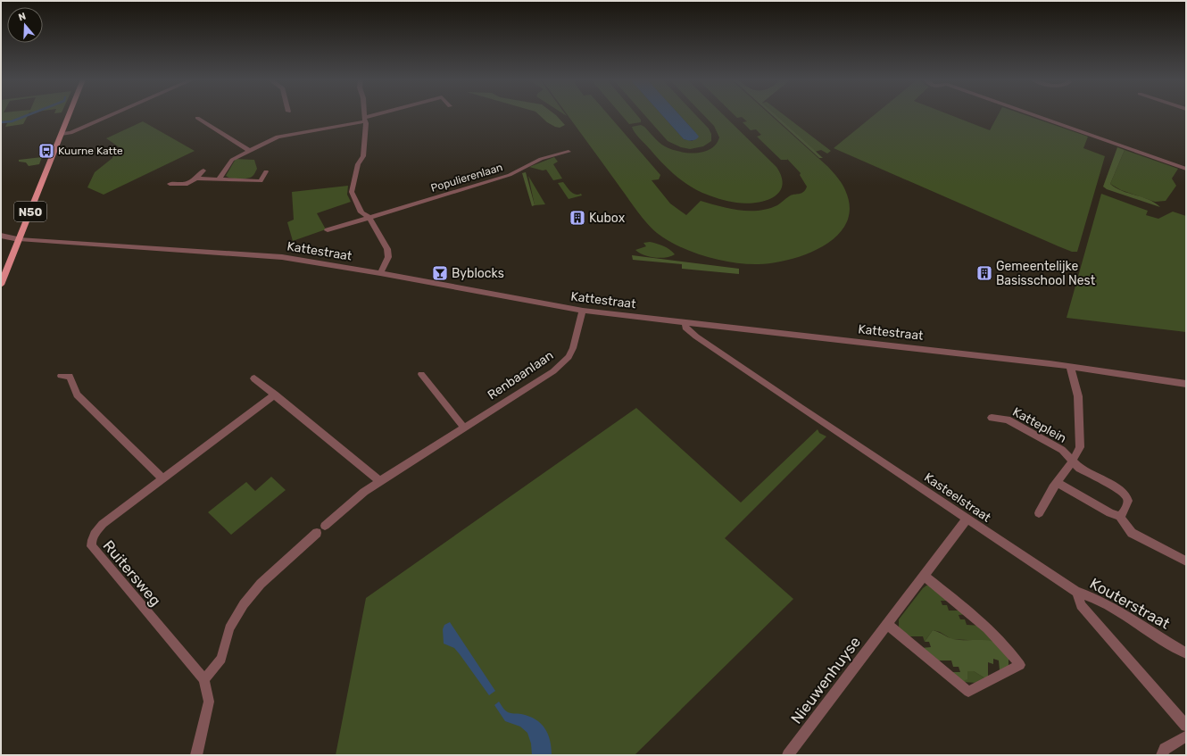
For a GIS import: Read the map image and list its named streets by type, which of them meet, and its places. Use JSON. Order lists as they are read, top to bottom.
{
  "streets": {
    "main road": ["N50"],
    "street": [
      "Populierenlaan",
      "Kattestraat",
      "Renbaanlaan",
      "Katteplein",
      "Kasteelstraat",
      "Ruitersweg",
      "Kouterstraat",
      "Nieuwenhuyse"
    ]
  },
  "crossings": [
    ["N50", "Kattestraat"],
    ["Kattestraat", "Renbaanlaan"],
    ["Kattestraat", "Katteplein"],
    ["Kattestraat", "Kasteelstraat"],
    ["Kasteelstraat", "Kouterstraat"],
    ["Kasteelstraat", "Nieuwenhuyse"]
  ],
  "places": {
    "bus stop": ["Kuurne Katte"],
    "building": ["Kubox", "Gemeentelijke Basisschool Nest"],
    "bar": ["Byblocks"]
  },
  "north": "top"
}
